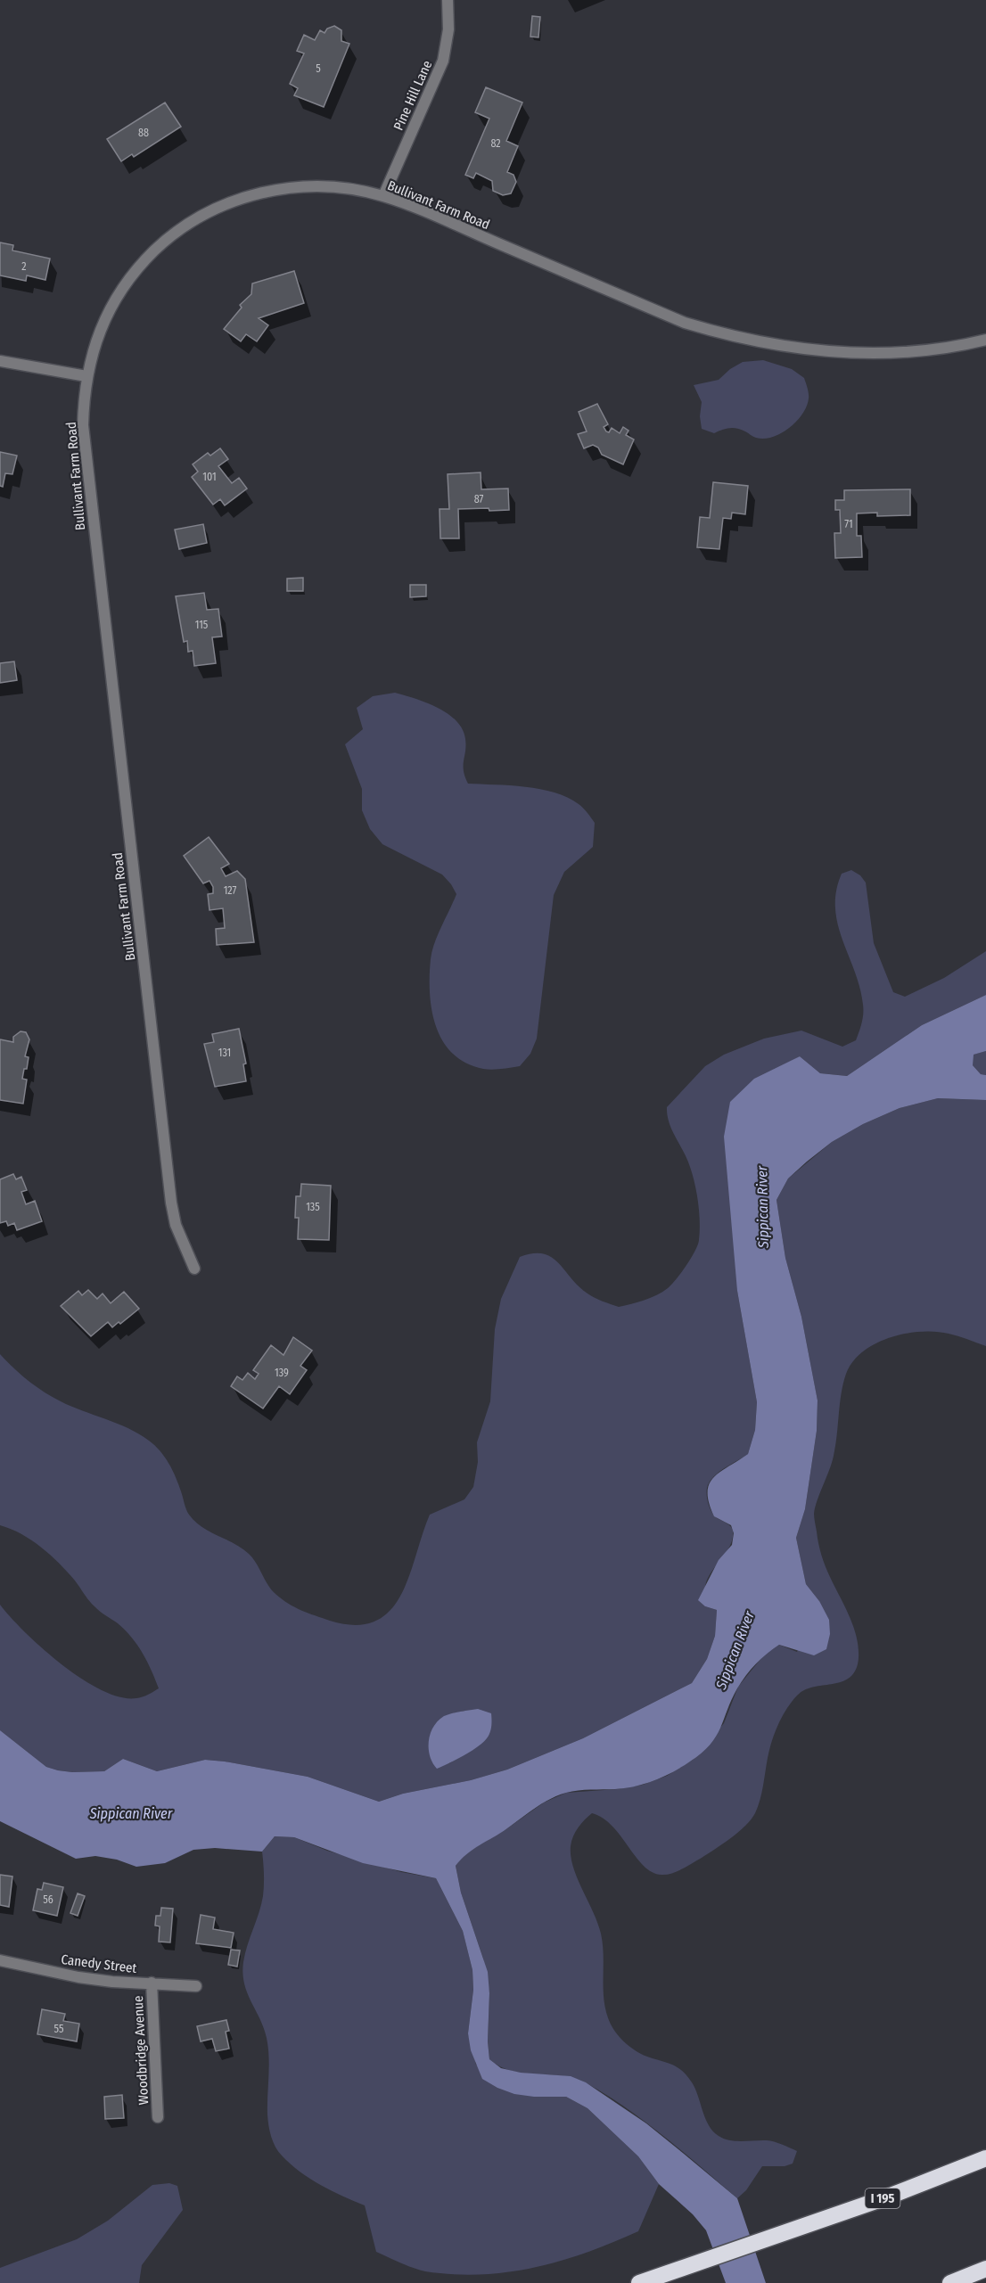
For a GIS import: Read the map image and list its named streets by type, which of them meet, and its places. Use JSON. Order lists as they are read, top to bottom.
{
  "streets": {
    "highway": ["I 195"],
    "street": [
      "Pine Hill Lane",
      "Bullivant Farm Road",
      "Canedy Street",
      "Woodbridge Avenue"
    ]
  },
  "crossings": [
    ["Pine Hill Lane", "Bullivant Farm Road"],
    ["Canedy Street", "Woodbridge Avenue"]
  ],
  "water": ["Sippican River"],
  "house_numbers": [
    "5",
    "88",
    "82",
    "2",
    "101",
    "87",
    "71",
    "115",
    "127",
    "131",
    "135",
    "139",
    "56",
    "55"
  ]
}
